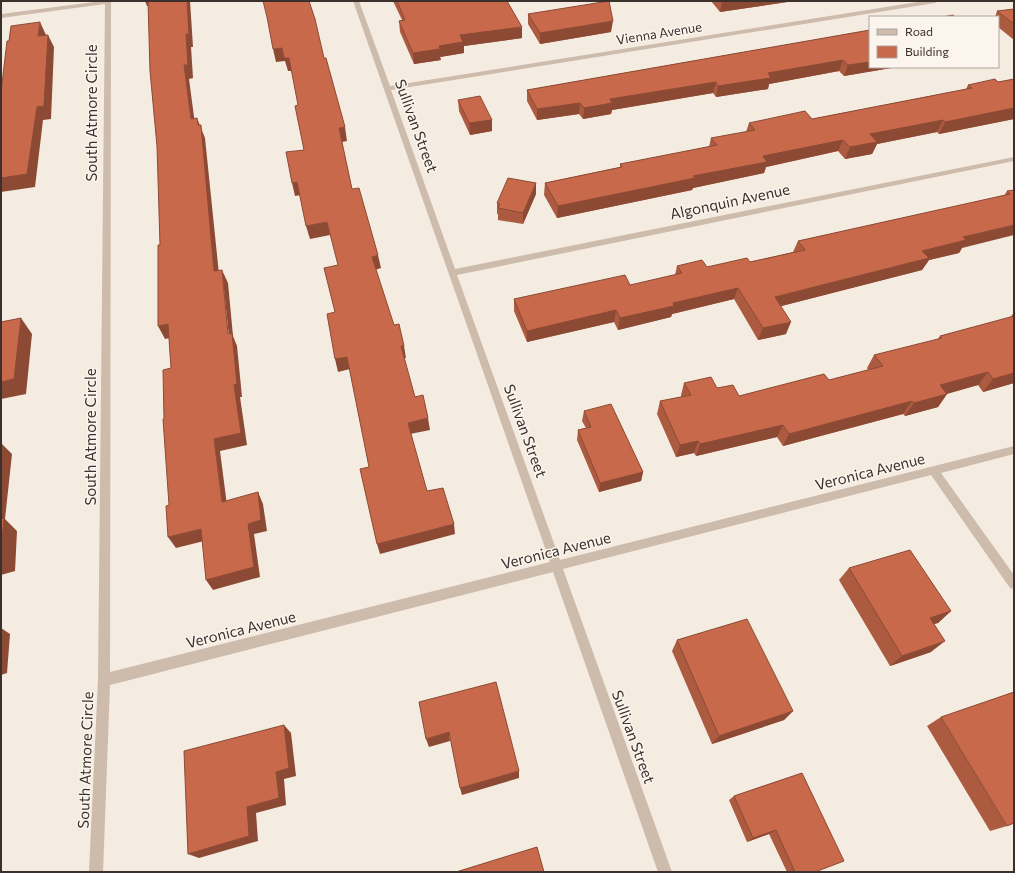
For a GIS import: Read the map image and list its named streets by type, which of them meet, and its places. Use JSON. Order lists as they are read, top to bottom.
{
  "streets": {
    "street": [
      "Vienna Avenue",
      "South Atmore Circle",
      "Sullivan Street",
      "Algonquin Avenue",
      "Veronica Avenue"
    ]
  },
  "crossings": [
    ["Vienna Avenue", "Sullivan Street"],
    ["South Atmore Circle", "Veronica Avenue"],
    ["Sullivan Street", "Algonquin Avenue"],
    ["Sullivan Street", "Veronica Avenue"]
  ],
  "legend": ["Road", "Building"]
}
